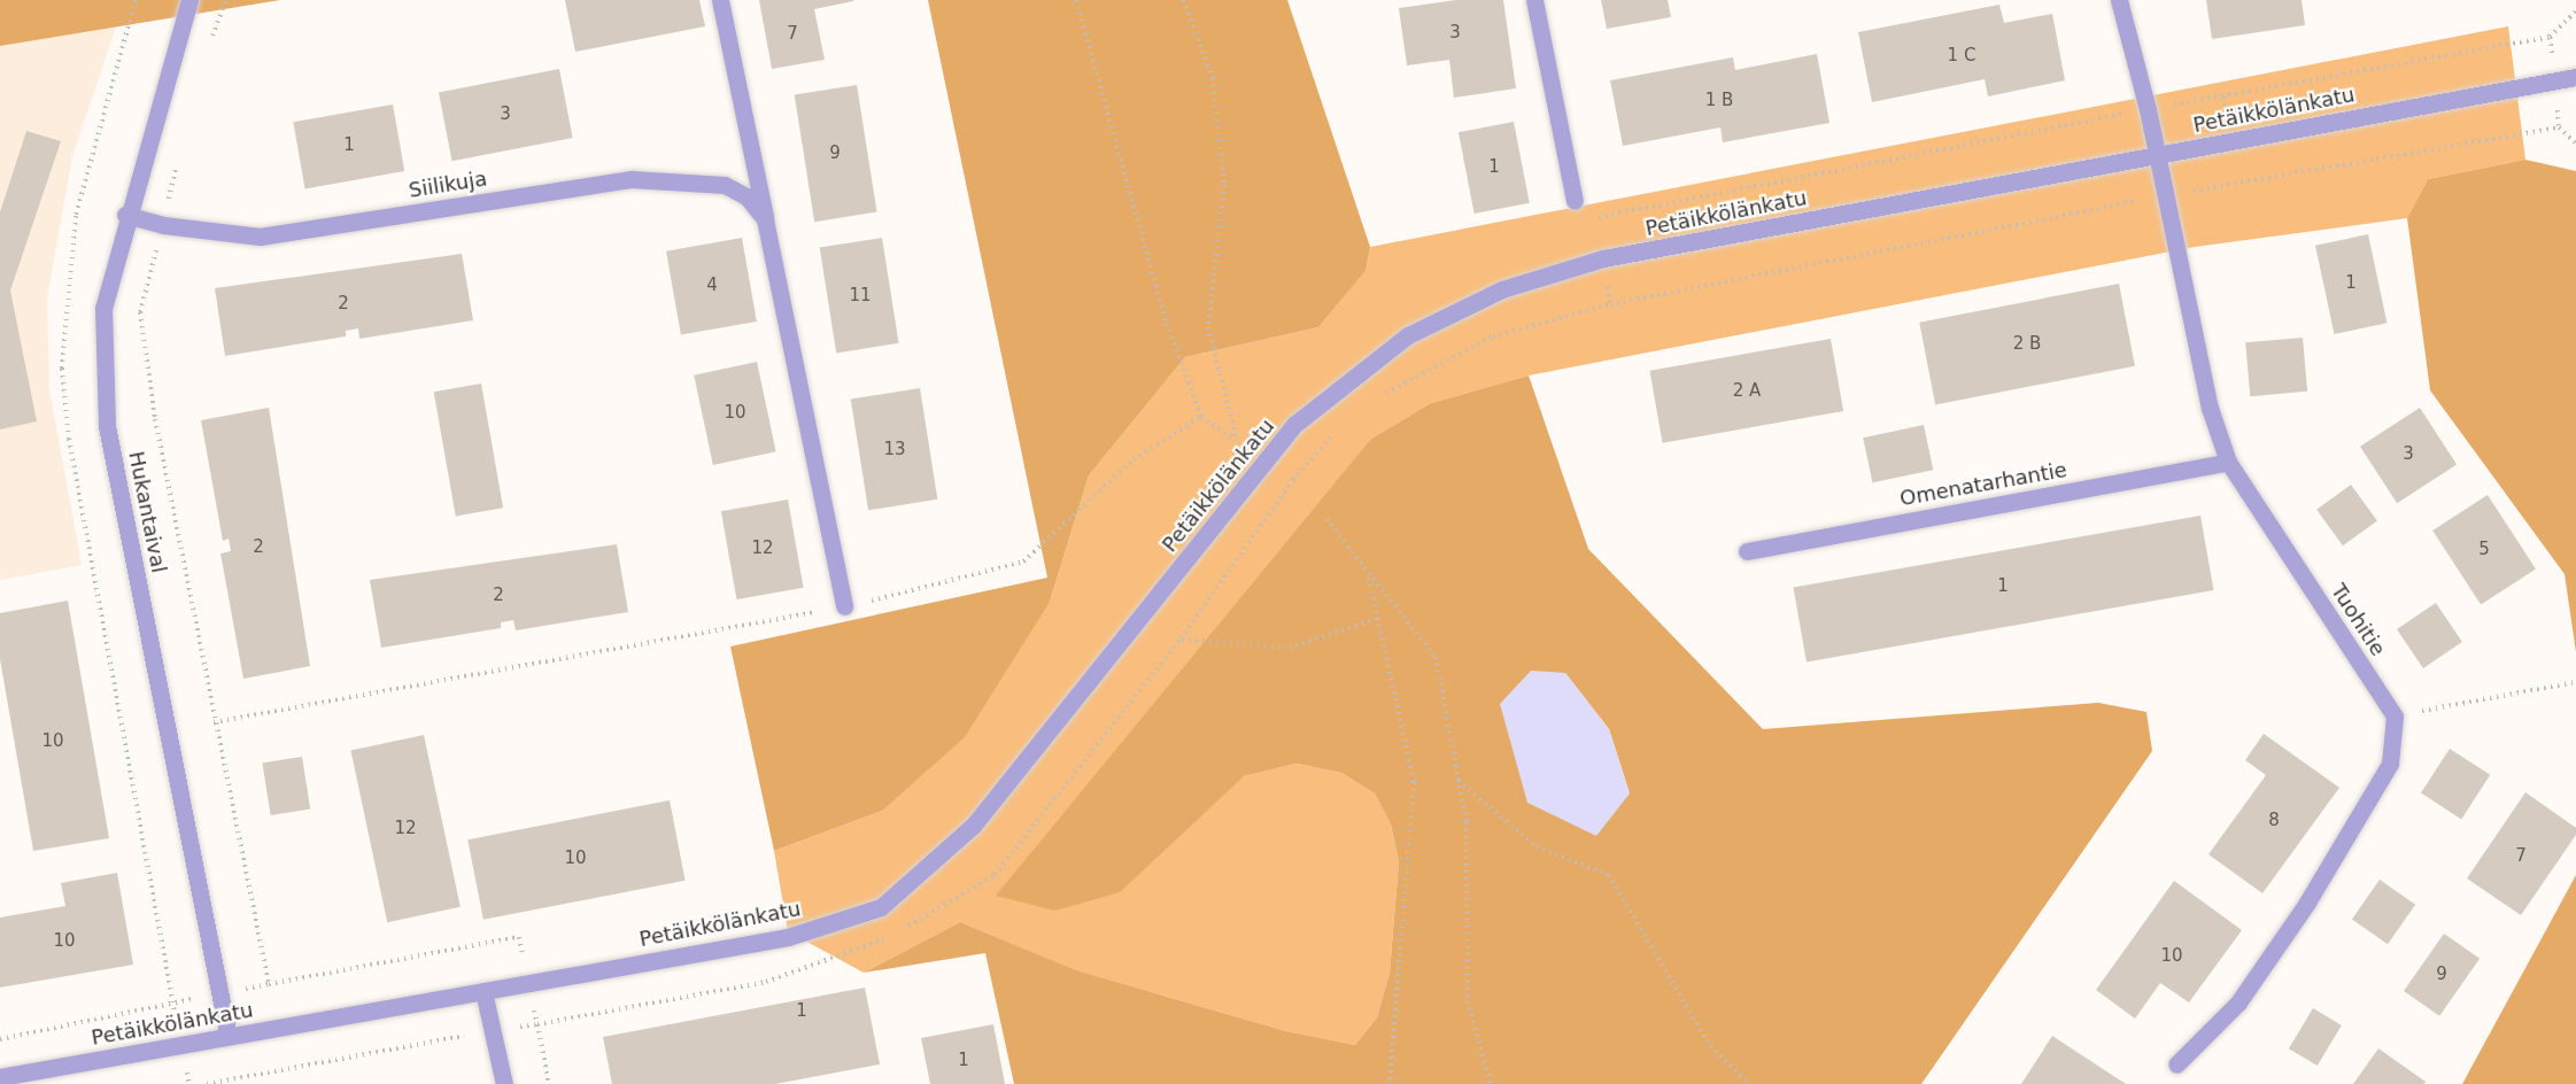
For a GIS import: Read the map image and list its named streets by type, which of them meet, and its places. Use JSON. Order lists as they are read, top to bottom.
{
  "streets": {
    "street": [
      "Petäikkölänkatu",
      "Siilikuja",
      "Omenatarhantie",
      "Hukantaival",
      "Tuohitie"
    ]
  },
  "crossings": [
    ["Petäikkölänkatu", "Hukantaival"],
    ["Petäikkölänkatu", "Tuohitie"],
    ["Siilikuja", "Hukantaival"],
    ["Omenatarhantie", "Tuohitie"]
  ],
  "house_numbers": [
    "3",
    "7",
    "1 C",
    "1 B",
    "3",
    "1",
    "9",
    "1",
    "1",
    "4",
    "11",
    "2",
    "2 B",
    "2 A",
    "10",
    "13",
    "3",
    "2",
    "12",
    "5",
    "1",
    "2",
    "10",
    "8",
    "12",
    "7",
    "10",
    "10",
    "10",
    "9",
    "1",
    "1"
  ]
}
